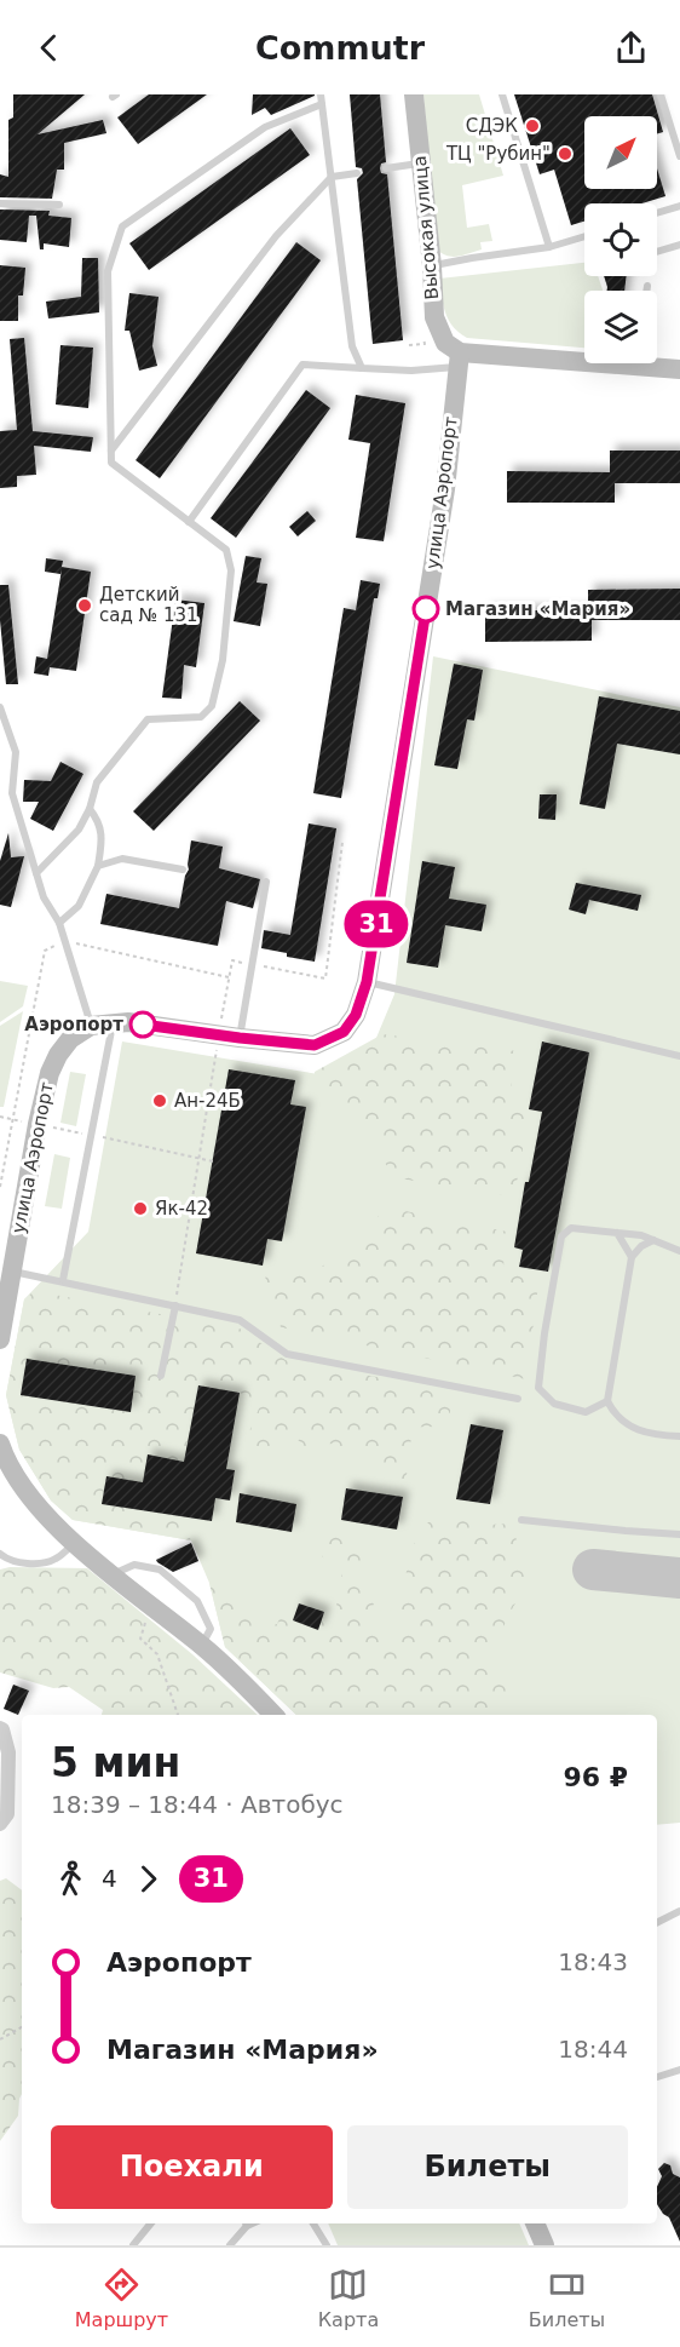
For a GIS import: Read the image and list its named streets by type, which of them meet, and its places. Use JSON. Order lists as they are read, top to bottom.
{
  "streets": {
    "main road": ["Высокая улица", "улица Аэропорт"]
  },
  "crossings": [
    ["Высокая улица", "улица Аэропорт"]
  ],
  "places": [
    "СДЭК",
    "ТЦ \"Рубин\"",
    "Детский сад № 131",
    "Магазин «Мария»",
    "Аэропорт",
    "Ан-24Б",
    "Як-42"
  ],
  "lines": ["bus line 31"],
  "north": "top right",
  "page": {
    "header": "Commutr",
    "on_map": "31",
    "heading": ["5 мин", "18:39 – 18:44 · Автобус", "96 ₽"],
    "legs": ["4", "31"],
    "list": [
      {
        "name": "Аэропорт",
        "value": "18:43"
      },
      {
        "name": "Магазин «Мария»",
        "value": "18:44"
      }
    ],
    "buttons": ["Поехали", "Билеты"],
    "tabs": ["Маршрут", "Карта", "Билеты"]
  }
}
